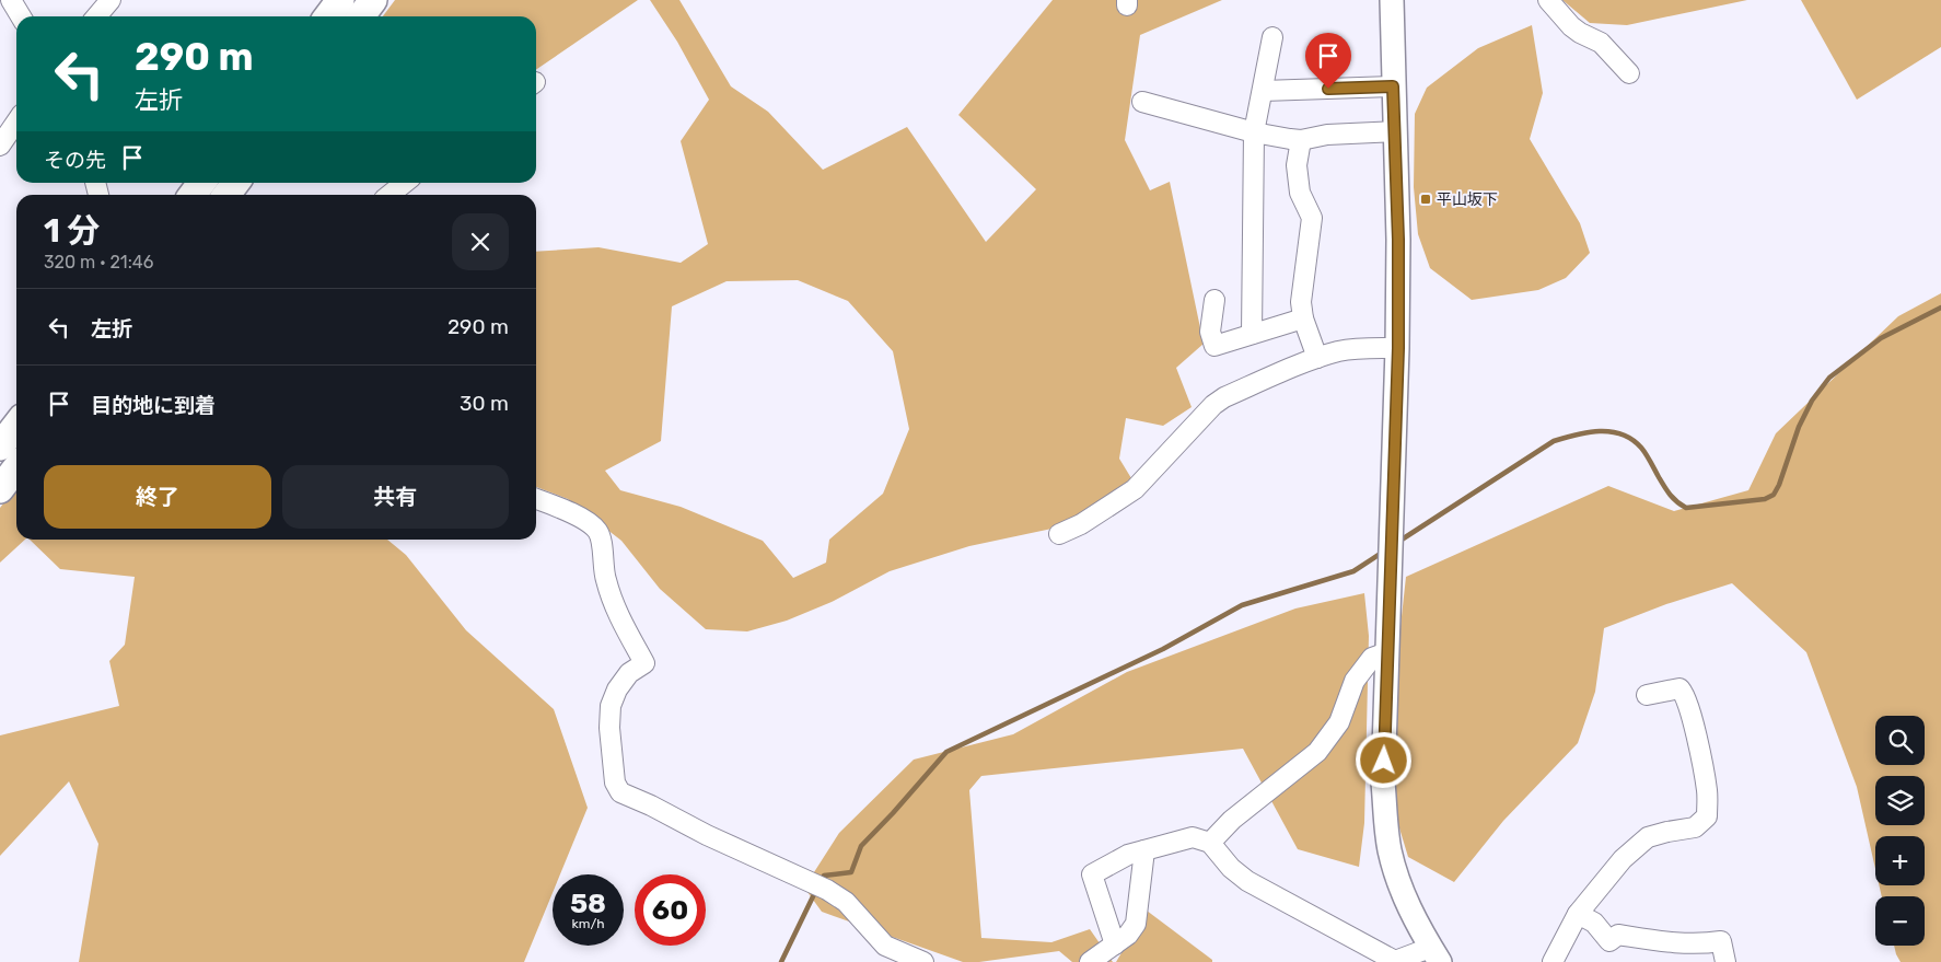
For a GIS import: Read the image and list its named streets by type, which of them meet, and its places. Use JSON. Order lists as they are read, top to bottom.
{
  "places": {
    "transit": ["平山坂下"]
  },
  "page": {
    "turn": ["290 m", "左折"],
    "then": "その先",
    "heading": ["1 分", "320 m · 21:46"],
    "list": [
      {
        "name": "左折",
        "value": "290 m"
      },
      {
        "name": "目的地に到着",
        "value": "30 m"
      }
    ],
    "buttons": ["終了", "共有"],
    "map_buttons": ["+", "−"],
    "speed": "58 km/h",
    "limit": "60"
  }
}
